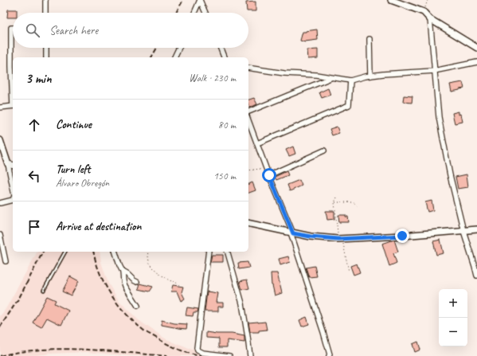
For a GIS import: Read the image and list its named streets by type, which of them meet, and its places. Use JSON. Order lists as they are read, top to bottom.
{
  "page": {
    "search": "Search here",
    "heading": ["3 min", "Walk · 230 m"],
    "list": [
      ["Continue", "80 m"],
      ["Turn left", "Álvaro Obregón", "150 m"],
      "Arrive at destination"
    ],
    "map_buttons": ["+", "−"]
  }
}
